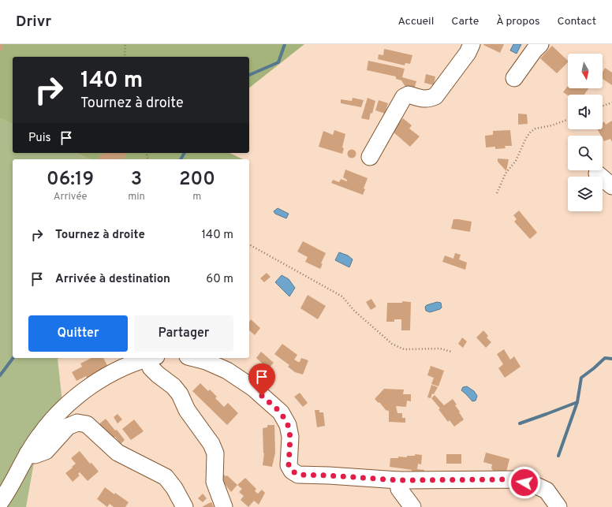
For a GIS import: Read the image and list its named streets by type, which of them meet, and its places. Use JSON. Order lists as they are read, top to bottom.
{
  "north": "bottom",
  "page": {
    "header": "Drivr",
    "nav": [
      "Accueil",
      "Carte",
      "À propos",
      "Contact"
    ],
    "turn": ["140 m", "Tournez à droite"],
    "then": "Puis",
    "eta": [
      "06:19",
      "Arrivée",
      "3",
      "min",
      "200",
      "m"
    ],
    "list": [
      {
        "name": "Tournez à droite",
        "value": "140 m"
      },
      {
        "name": "Arrivée à destination",
        "value": "60 m"
      }
    ],
    "buttons": ["Quitter", "Partager"]
  }
}
